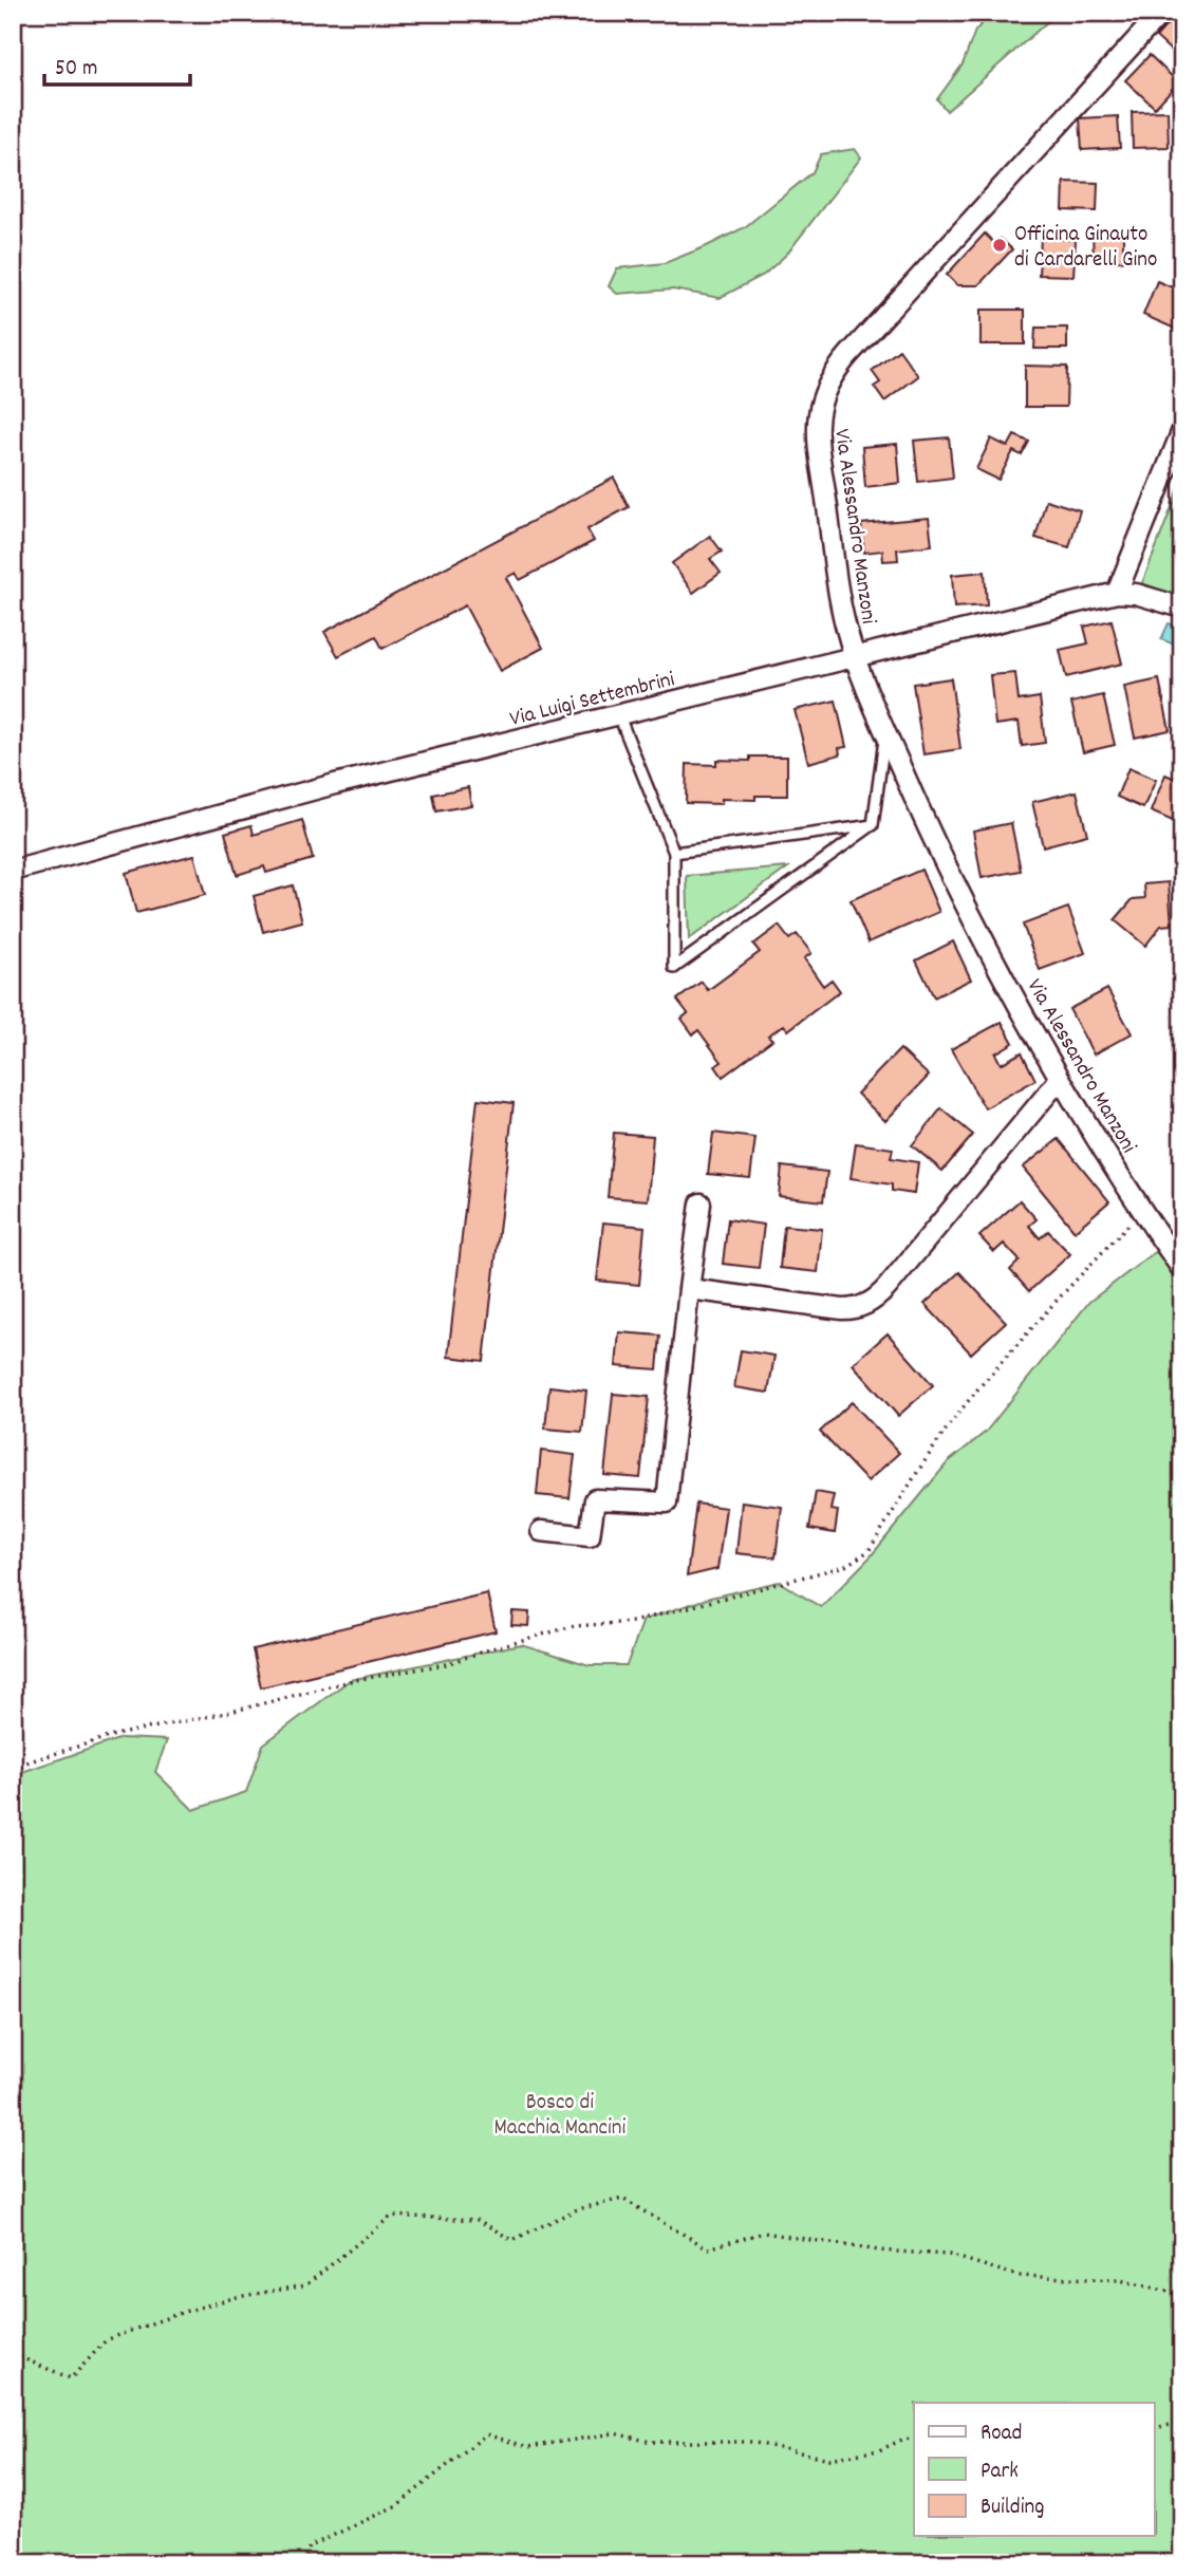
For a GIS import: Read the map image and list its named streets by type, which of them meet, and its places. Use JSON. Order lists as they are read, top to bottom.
{
  "streets": {
    "street": ["Via Alessandro Manzoni", "Via Luigi Settembrini"]
  },
  "crossings": [
    ["Via Alessandro Manzoni", "Via Luigi Settembrini"]
  ],
  "parks": ["Bosco di Macchia Mancini"],
  "places": ["Officina Ginauto di Cardarelli Gino"],
  "legend": ["Road", "Park", "Building"],
  "scale_bar": "50 m"
}
